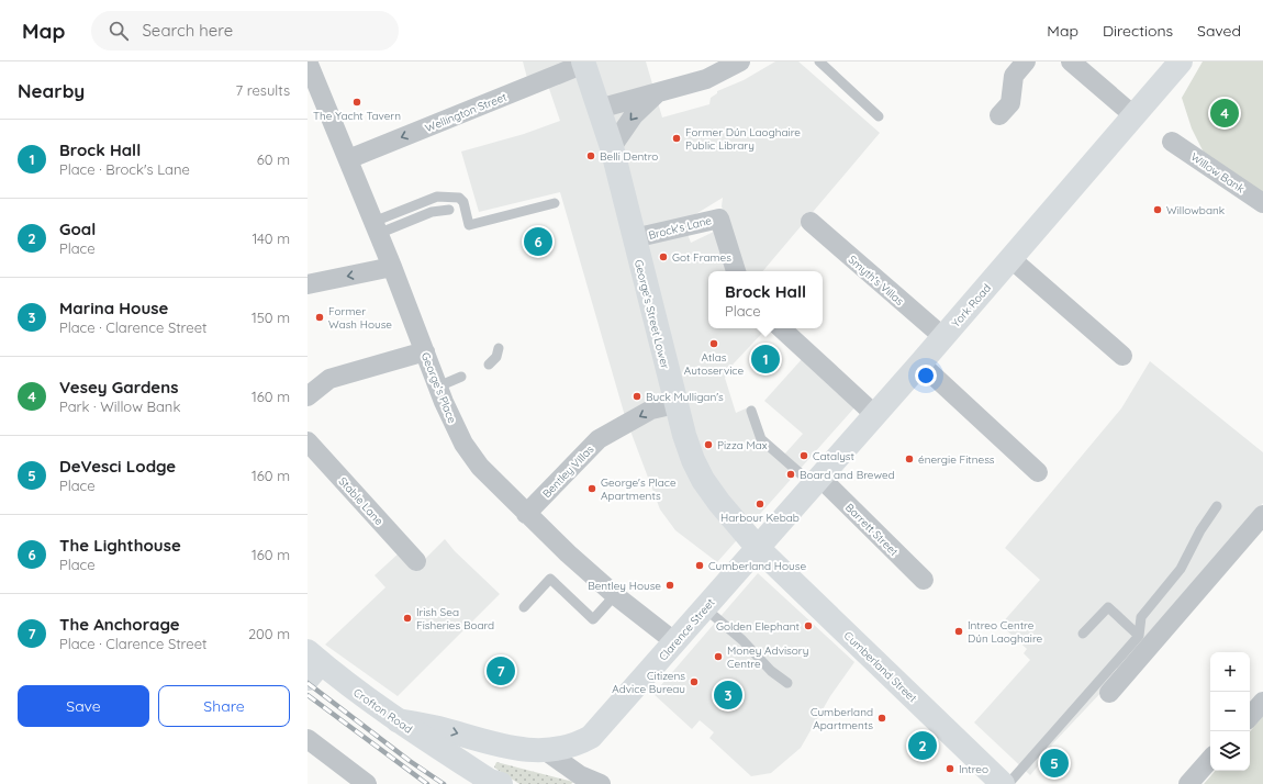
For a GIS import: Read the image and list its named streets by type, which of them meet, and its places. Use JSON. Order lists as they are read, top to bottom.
{
  "streets": {
    "main road": [
      "York Road",
      "George's Street Lower",
      "Clarence Street",
      "Cumberland Street",
      "Crofton Road"
    ],
    "street": [
      "Wellington Street",
      "Willow Bank",
      "Brock's Lane",
      "Smyth's Villas",
      "George's Place",
      "Bentley Villas",
      "Stable Lane",
      "Barrett Street"
    ]
  },
  "crossings": [
    ["Wellington Street", "George's Street Lower"],
    ["Wellington Street", "George's Place"],
    ["Brock's Lane", "George's Street Lower"],
    ["Smyth's Villas", "York Road"],
    ["York Road", "George's Street Lower"],
    ["York Road", "Barrett Street"],
    ["York Road", "Clarence Street"],
    ["York Road", "Cumberland Street"],
    ["George's Street Lower", "Bentley Villas"],
    ["George's Street Lower", "Clarence Street"],
    ["George's Street Lower", "Cumberland Street"],
    ["George's Place", "Bentley Villas"],
    ["George's Place", "Clarence Street"],
    ["Clarence Street", "Cumberland Street"],
    ["Clarence Street", "Crofton Road"]
  ],
  "one_way": ["Wellington Street", "Bentley Villas"],
  "places": [
    "The Yacht Tavern",
    "Former Dún Laoghaire Public Library",
    "Belli Dentro",
    "Willowbank",
    "Got Frames",
    "Former Wash House",
    "Atlas Autoservice",
    "Buck Mulligan's",
    "Pizza Max",
    "Catalyst",
    "énergie Fitness",
    "Board and Brewed",
    "George's Place Apartments",
    "Harbour Kebab",
    "Cumberland House",
    "Bentley House",
    "Irish Sea Fisheries Board",
    "Golden Elephant",
    "Intreo Centre Dún Laoghaire",
    "Money Advisory Centre",
    "Citizens Advice Bureau",
    "Cumberland Apartments",
    "Intreo"
  ],
  "page": {
    "header": "Map",
    "search": "Search here",
    "nav": ["Map", "Directions", "Saved"],
    "heading": ["Nearby", "7 results"],
    "pins": [
      "4",
      "6",
      "1",
      "7",
      "3",
      "2",
      "5"
    ],
    "list": [
      {
        "mark": "1",
        "name": "Brock Hall",
        "note": "Place · Brock's Lane",
        "value": "60 m"
      },
      {
        "mark": "2",
        "name": "Goal",
        "note": "Place",
        "value": "140 m"
      },
      {
        "mark": "3",
        "name": "Marina House",
        "note": "Place · Clarence Street",
        "value": "150 m"
      },
      {
        "mark": "4",
        "name": "Vesey Gardens",
        "note": "Park · Willow Bank",
        "value": "160 m"
      },
      {
        "mark": "5",
        "name": "DeVesci Lodge",
        "note": "Place",
        "value": "160 m"
      },
      {
        "mark": "6",
        "name": "The Lighthouse",
        "note": "Place",
        "value": "160 m"
      },
      {
        "mark": "7",
        "name": "The Anchorage",
        "note": "Place · Clarence Street",
        "value": "200 m"
      }
    ],
    "popup": ["Brock Hall", "Place"],
    "map_buttons": ["+", "−"],
    "buttons": ["Save", "Share"]
  }
}
